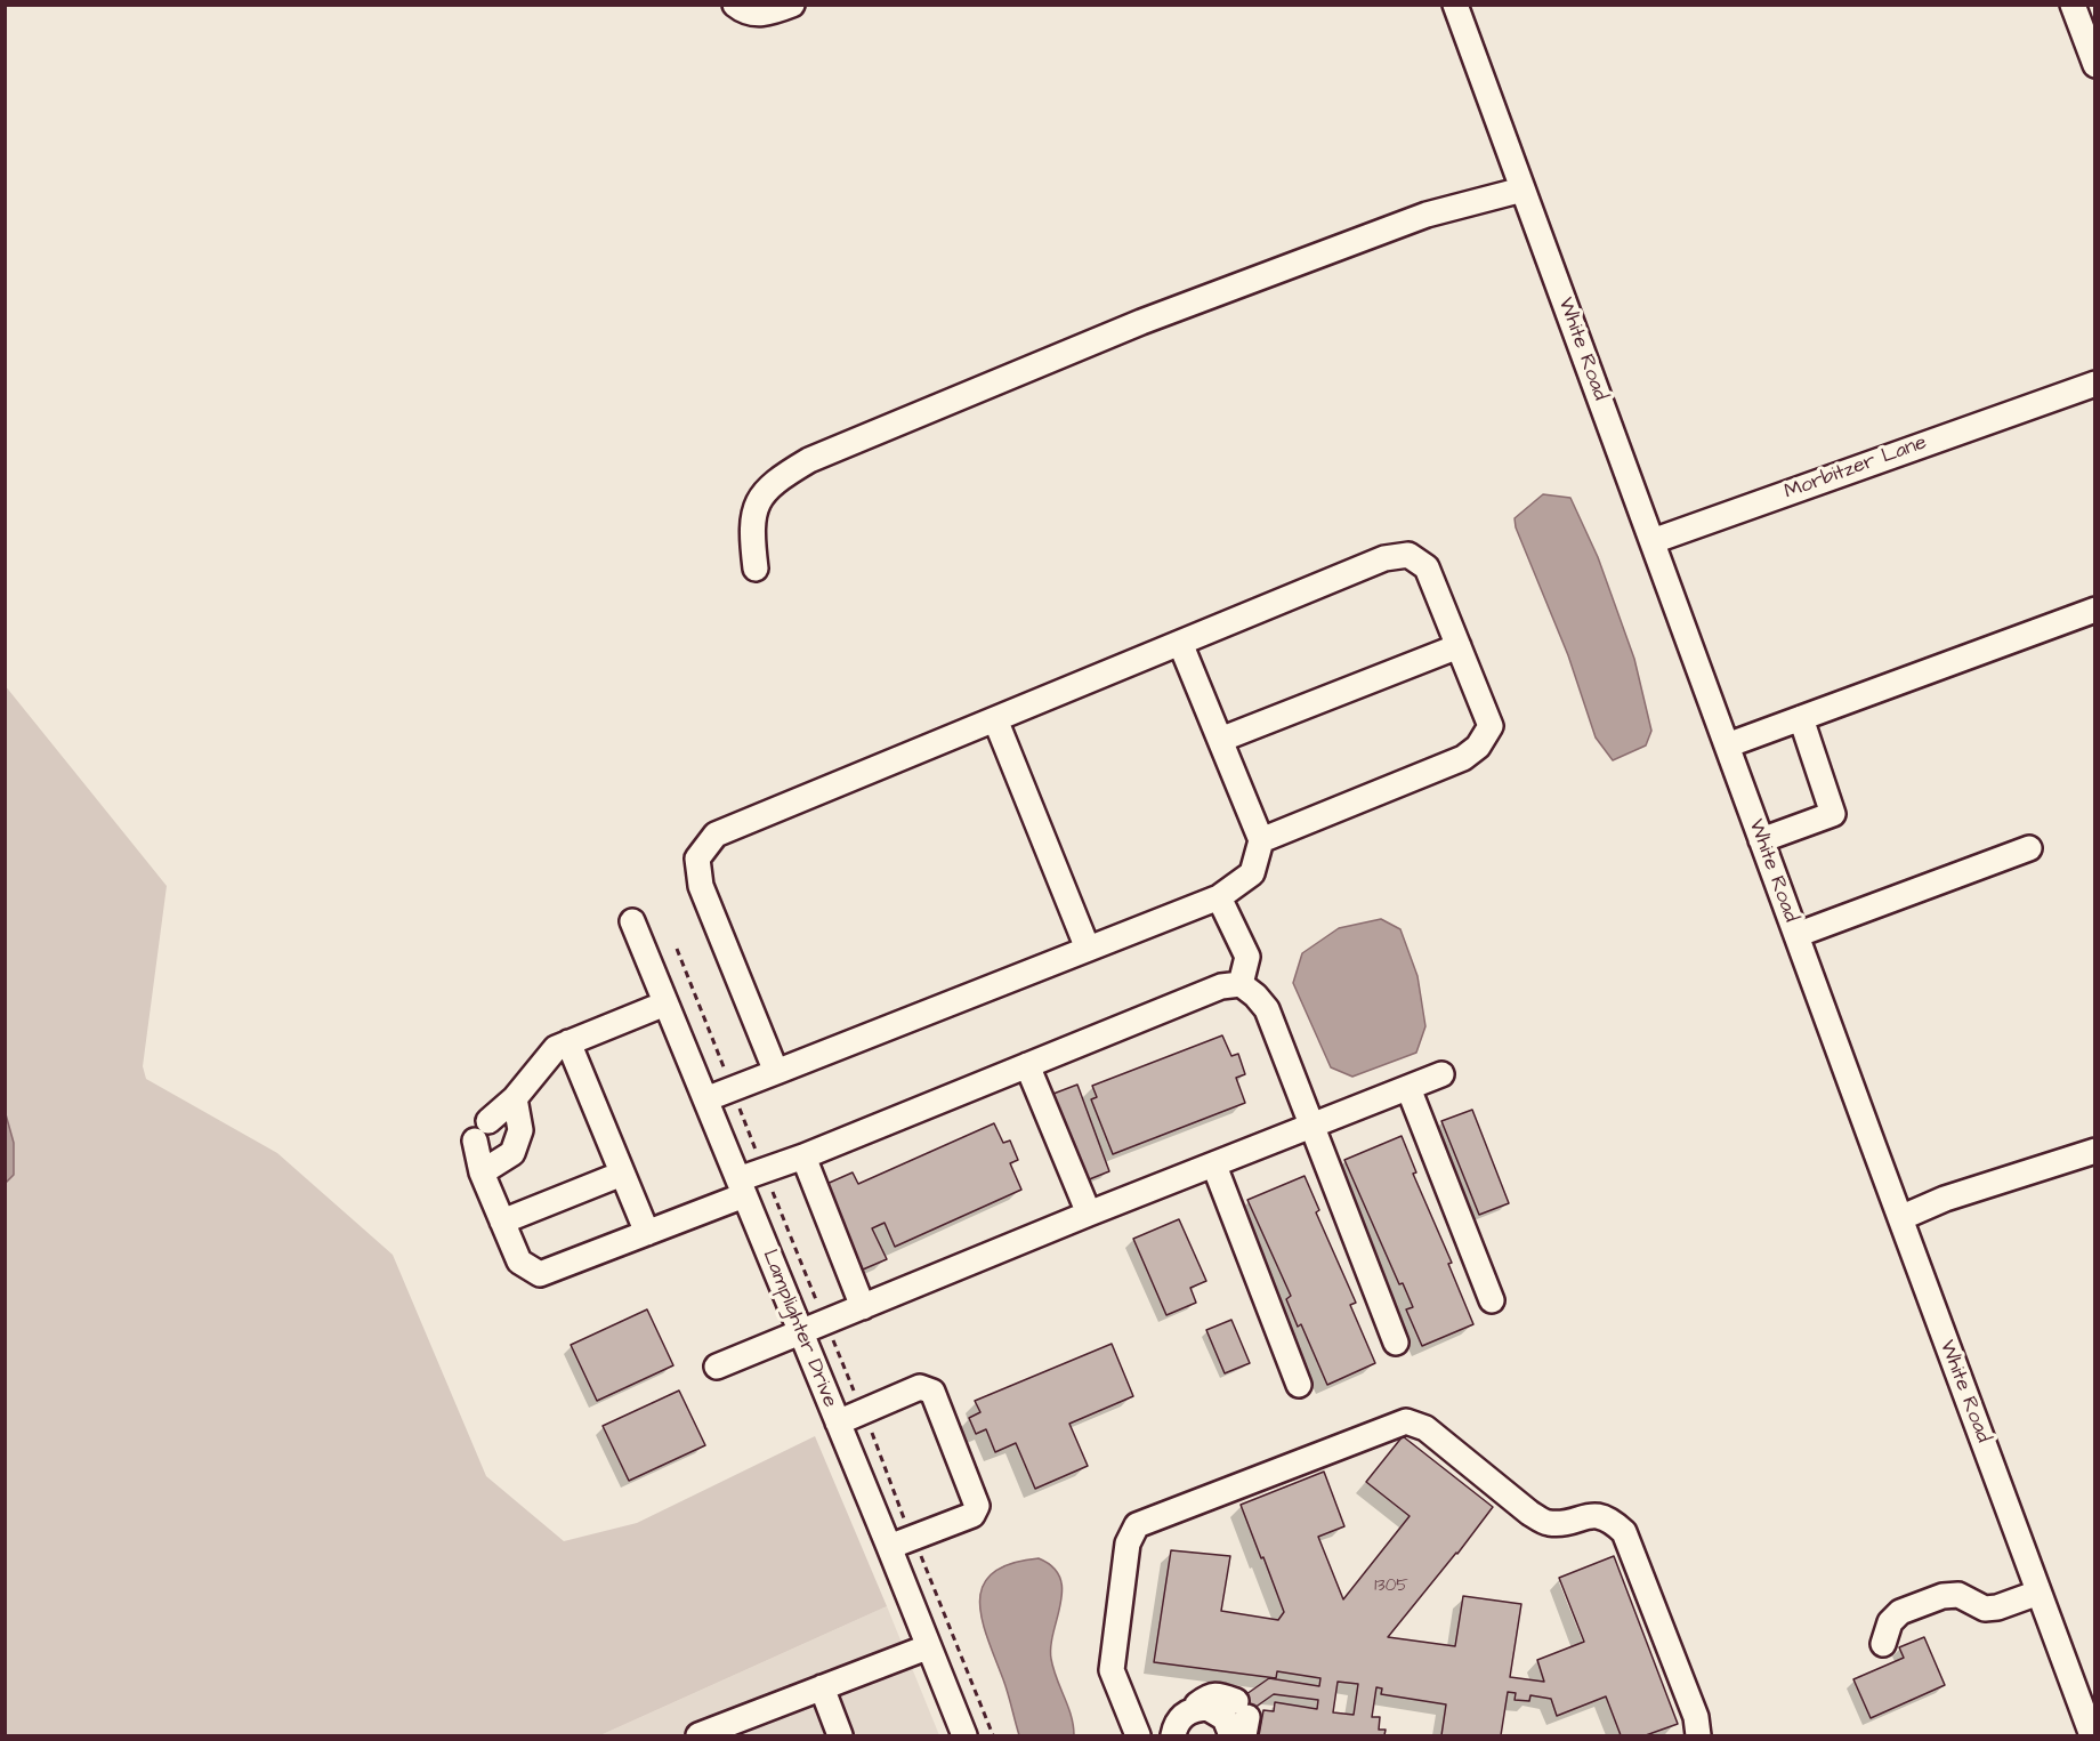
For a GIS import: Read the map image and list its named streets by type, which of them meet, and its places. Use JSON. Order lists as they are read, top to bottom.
{
  "streets": {
    "street": ["White Road", "Morbitzer Lane", "Lamplighter Drive"]
  },
  "crossings": [
    ["White Road", "Morbitzer Lane"]
  ],
  "house_numbers": ["1305"]
}
